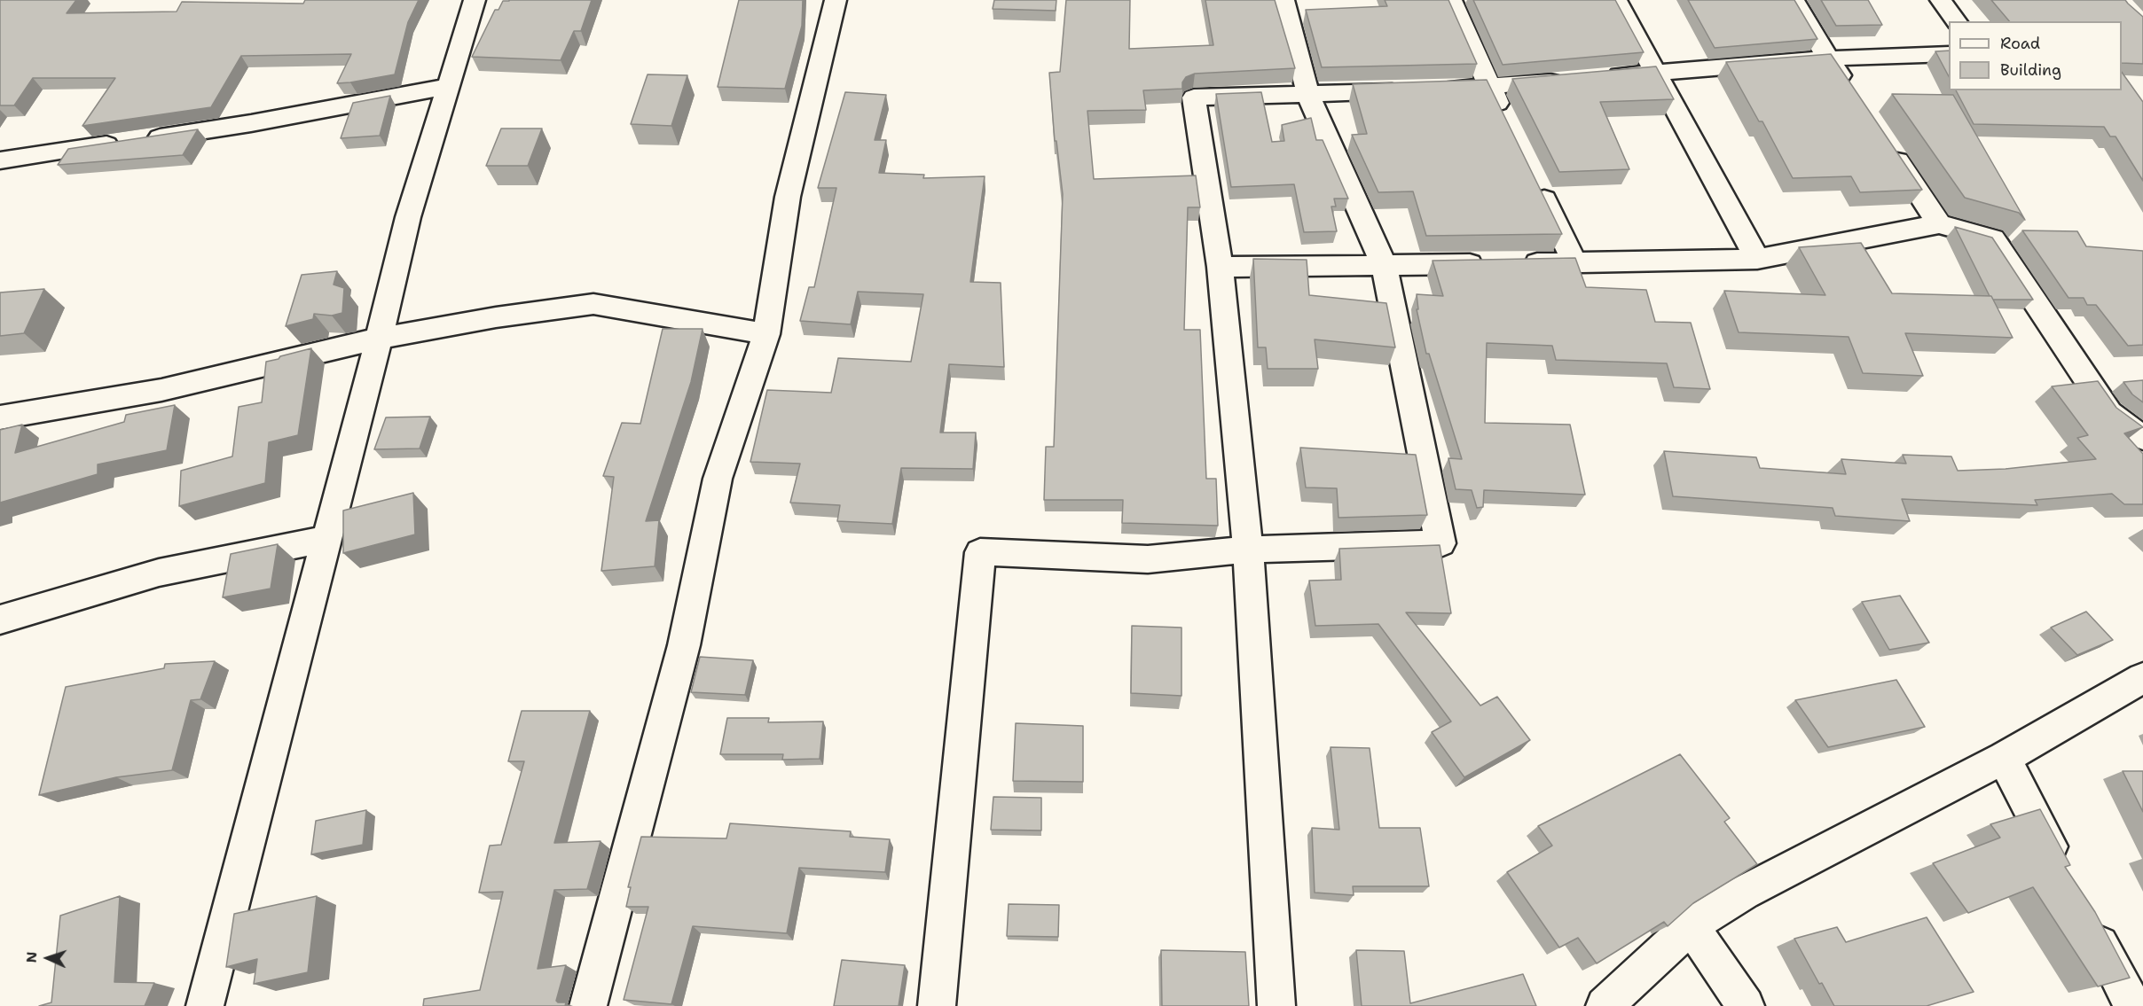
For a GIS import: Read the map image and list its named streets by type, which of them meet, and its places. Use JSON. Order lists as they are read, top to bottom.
{
  "legend": ["Road", "Building"],
  "north": "left"
}
